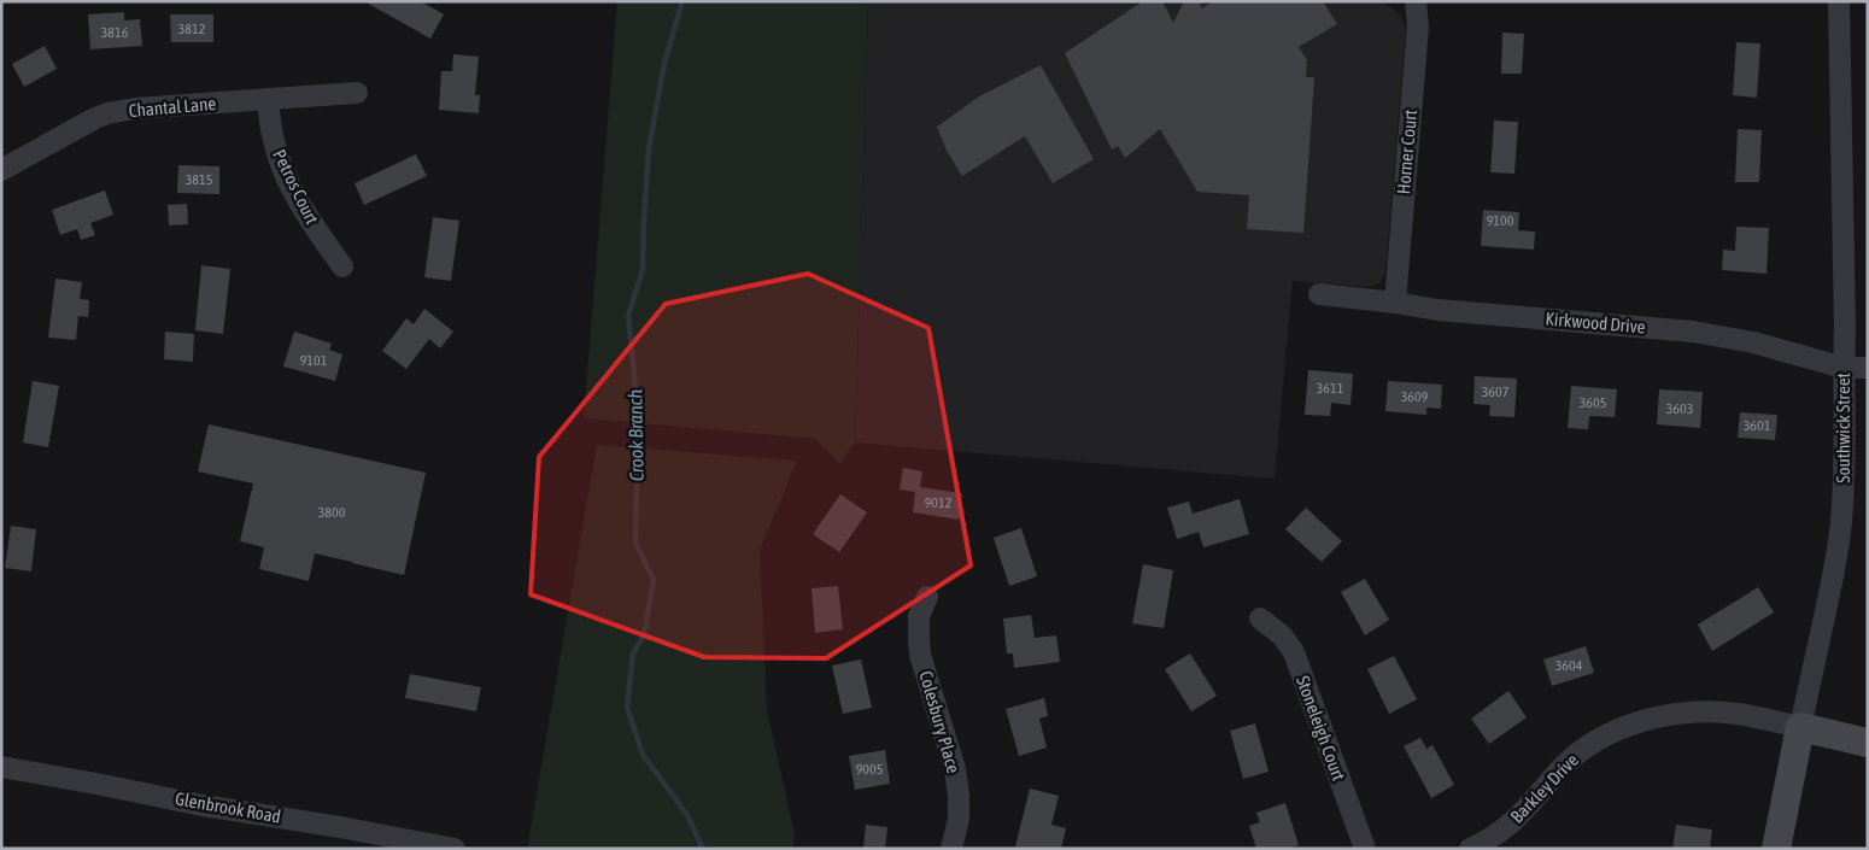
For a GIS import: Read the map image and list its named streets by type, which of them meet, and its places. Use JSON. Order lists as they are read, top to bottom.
{
  "streets": {
    "street": [
      "Chantal Lane",
      "Horner Court",
      "Petros Court",
      "Kirkwood Drive",
      "Southwick Street",
      "Colesbury Place",
      "Stoneleigh Court",
      "Barkley Drive",
      "Glenbrook Road"
    ]
  },
  "crossings": [
    ["Chantal Lane", "Petros Court"],
    ["Horner Court", "Kirkwood Drive"],
    ["Kirkwood Drive", "Southwick Street"],
    ["Southwick Street", "Barkley Drive"]
  ],
  "water": ["Crook Branch"],
  "house_numbers": [
    "3812",
    "3816",
    "3815",
    "9100",
    "9101",
    "3611",
    "3607",
    "3609",
    "3605",
    "3603",
    "3601",
    "9012",
    "3800",
    "3604",
    "9005"
  ]
}
